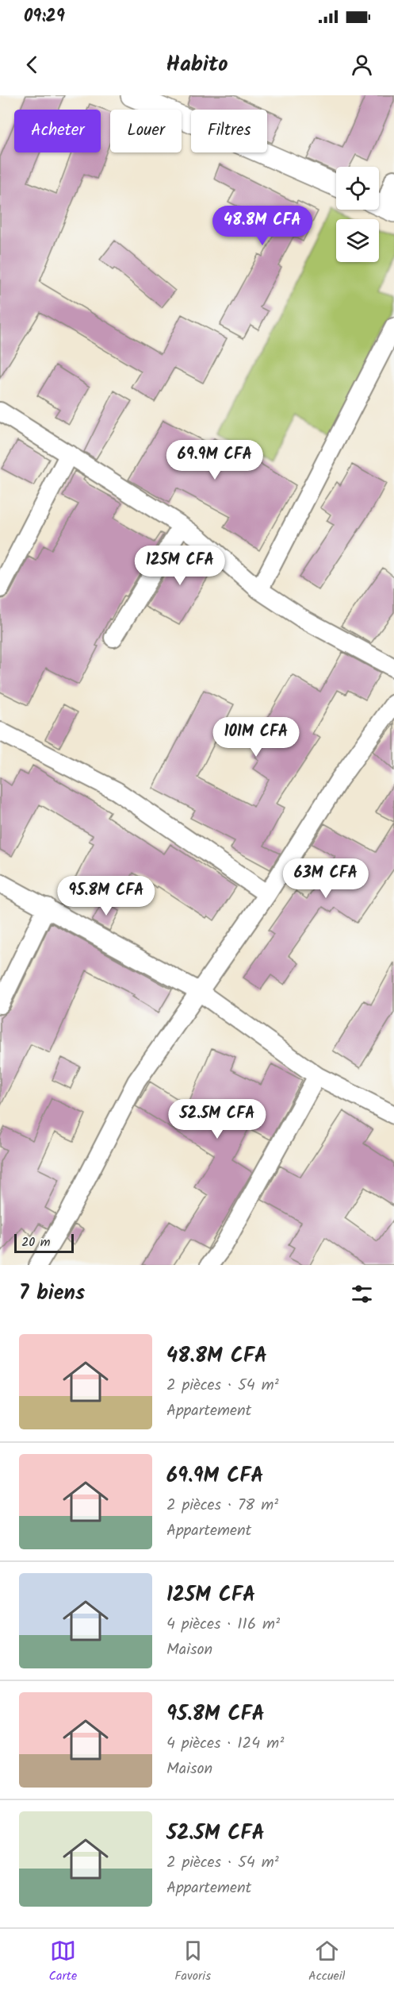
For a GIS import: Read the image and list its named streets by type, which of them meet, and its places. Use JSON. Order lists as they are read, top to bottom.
{
  "scale_bar": "20 m",
  "page": {
    "status": "09:29",
    "header": "Habito",
    "chip": ["Acheter", "Louer", "Filtres"],
    "price": [
      "48.8M CFA",
      "69.9M CFA",
      "125M CFA",
      "101M CFA",
      "63M CFA",
      "95.8M CFA",
      "52.5M CFA"
    ],
    "scale": "20 m",
    "heading": "7 biens",
    "list": [
      {
        "name": "48.8M CFA",
        "note": "2 pièces · 54 m² · Appartement"
      },
      {
        "name": "69.9M CFA",
        "note": "2 pièces · 78 m² · Appartement"
      },
      {
        "name": "125M CFA",
        "note": "4 pièces · 116 m² · Maison"
      },
      {
        "name": "95.8M CFA",
        "note": "4 pièces · 124 m² · Maison"
      },
      {
        "name": "52.5M CFA",
        "note": "2 pièces · 54 m² · Appartement"
      }
    ],
    "tabs": ["Carte", "Favoris", "Accueil"]
  }
}
